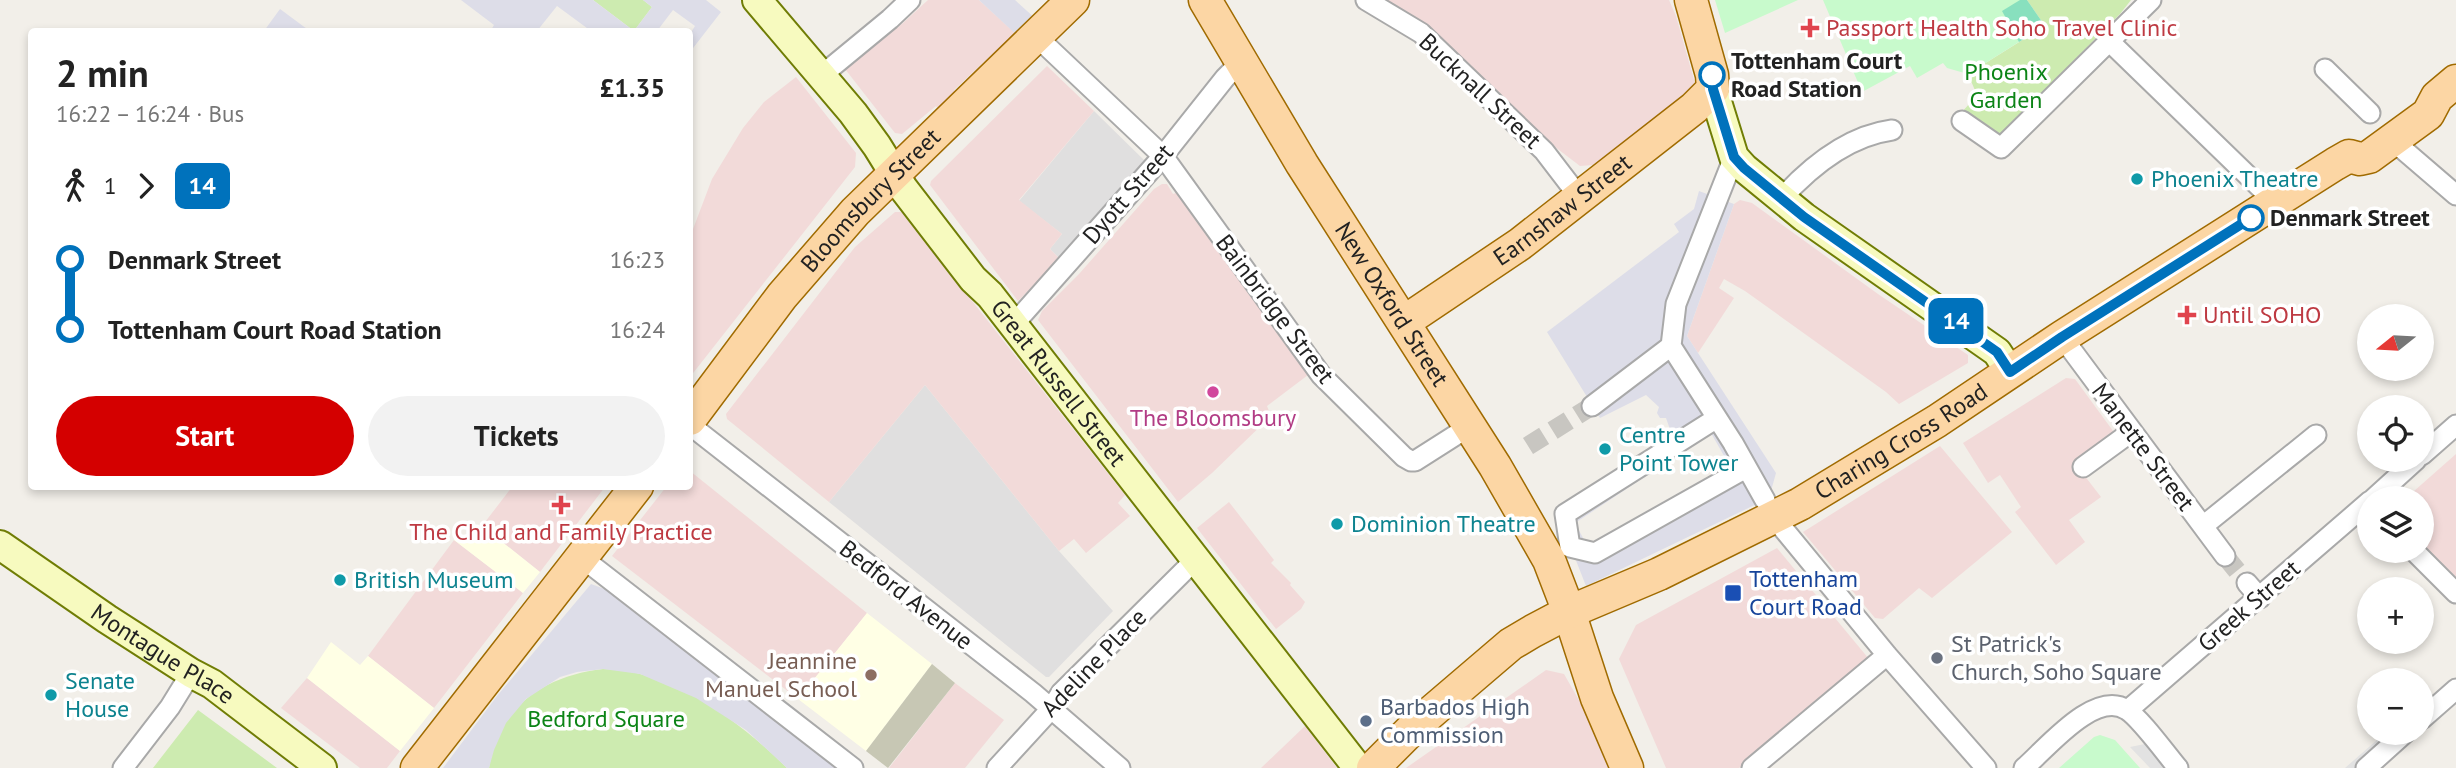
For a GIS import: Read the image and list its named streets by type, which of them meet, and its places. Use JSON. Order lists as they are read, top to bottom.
{
  "streets": {
    "main road": [
      "Bloomsbury Street",
      "Earnshaw Street",
      "New Oxford Street",
      "Charing Cross Road"
    ],
    "street": [
      "Bucknall Street",
      "Dyott Street",
      "Bainbridge Street",
      "Great Russell Street",
      "Manette Street",
      "Bedford Avenue",
      "Greek Street",
      "Montague Place",
      "Adeline Place"
    ]
  },
  "crossings": [
    ["Bucknall Street", "Earnshaw Street"],
    ["Dyott Street", "New Oxford Street"],
    ["Dyott Street", "Bainbridge Street"],
    ["Dyott Street", "Great Russell Street"],
    ["Bloomsbury Street", "Great Russell Street"],
    ["Earnshaw Street", "New Oxford Street"],
    ["New Oxford Street", "Bainbridge Street"],
    ["New Oxford Street", "Charing Cross Road"],
    ["Great Russell Street", "Adeline Place"],
    ["Charing Cross Road", "Manette Street"],
    ["Bedford Avenue", "Adeline Place"]
  ],
  "parks": ["Phoenix Garden", "Bedford Square"],
  "places": {
    "health": ["Passport Health Soho Travel Clinic", "Until SOHO", "The Child and Family Practice"],
    "other": [
      "Tottenham Court Road Station",
      "Phoenix Theatre",
      "Denmark Street",
      "The Bloomsbury",
      "Centre Point Tower",
      "Dominion Theatre",
      "British Museum",
      "St Patrick's Church, Soho Square",
      "Jeannine Manuel School",
      "Senate House",
      "Barbados High Commission"
    ],
    "transit": ["Tottenham Court Road"]
  },
  "lines": ["bus line 14"],
  "north": "left",
  "page": {
    "on_map": "14",
    "heading": ["2 min", "16:22 – 16:24 · Bus", "£1.35"],
    "legs": ["1", "14"],
    "list": [
      {
        "name": "Denmark Street",
        "value": "16:23"
      },
      {
        "name": "Tottenham Court Road Station",
        "value": "16:24"
      }
    ],
    "map_buttons": ["+", "−"],
    "buttons": ["Start", "Tickets"]
  }
}
